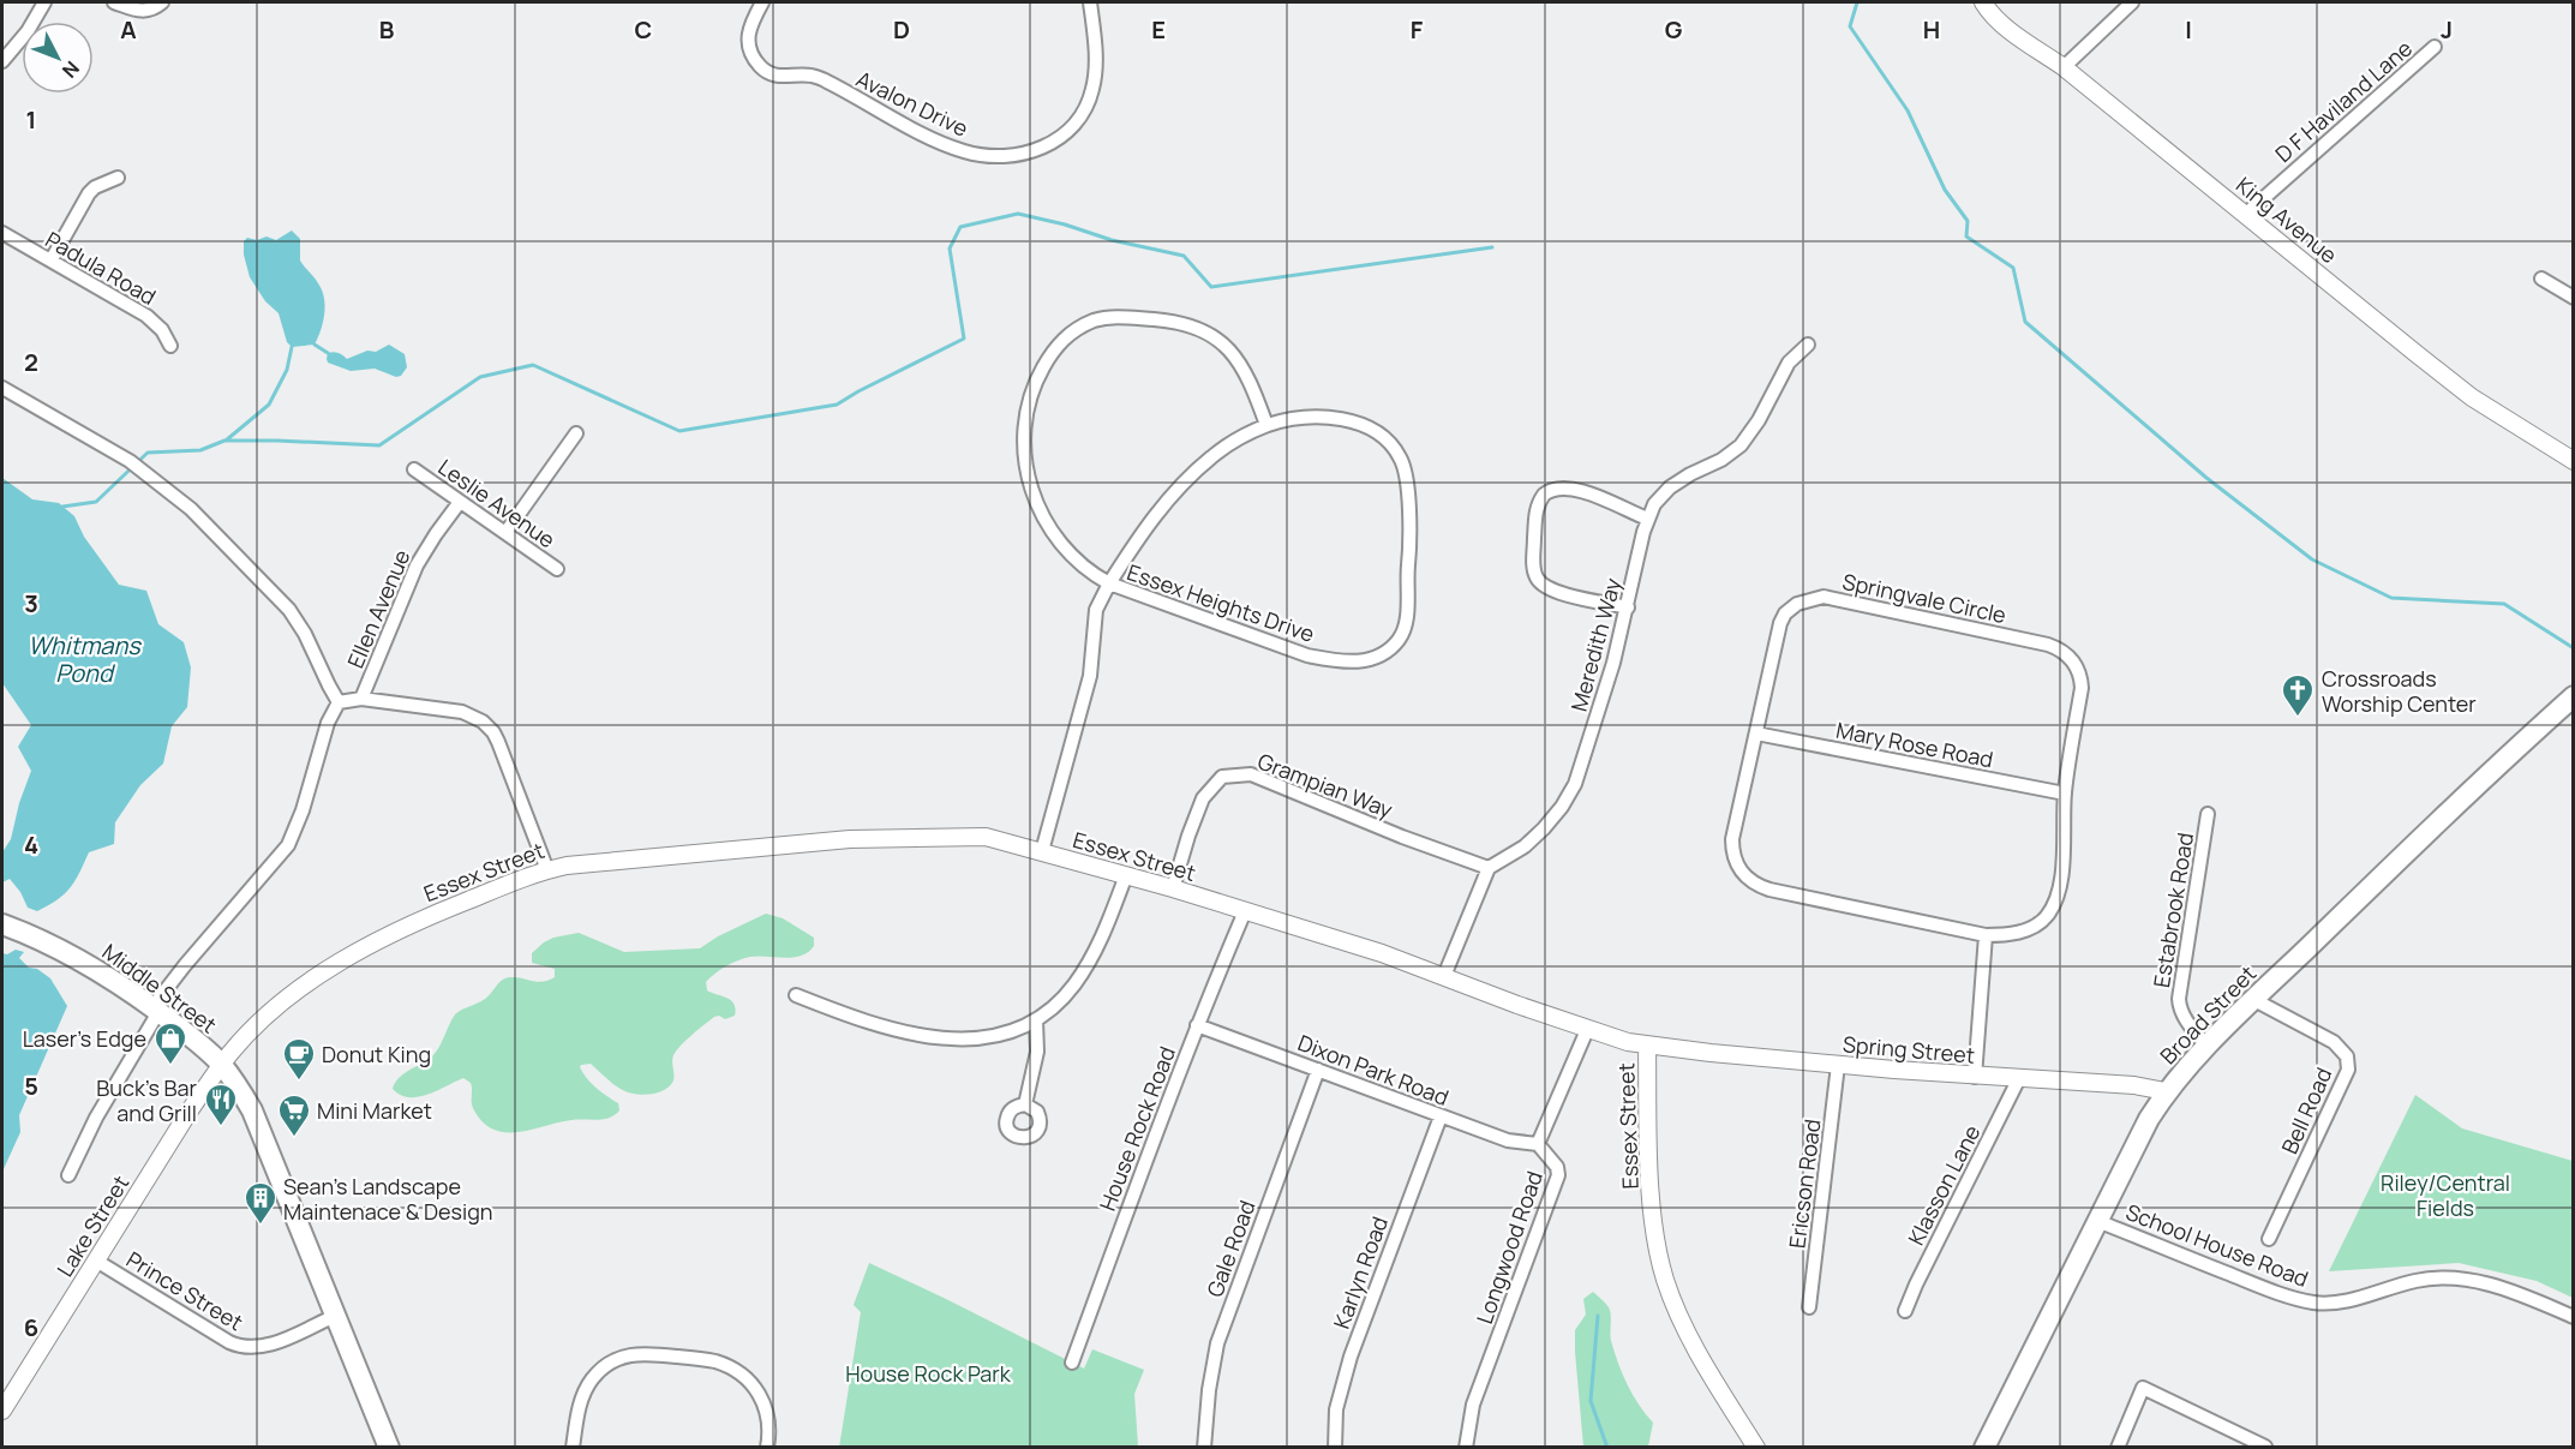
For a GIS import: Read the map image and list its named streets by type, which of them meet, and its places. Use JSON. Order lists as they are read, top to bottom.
{
  "streets": {
    "main road": ["Middle Street", "Broad Street"],
    "street": [
      "D F Haviland Lane",
      "Avalon Drive",
      "King Avenue",
      "Padula Road",
      "Leslie Avenue",
      "Springvale Circle",
      "Essex Heights Drive",
      "Ellen Avenue",
      "Meredith Way",
      "Mary Rose Road",
      "Grampian Way",
      "Essex Street",
      "Estabrook Road",
      "Spring Street",
      "Dixon Park Road",
      "Bell Road",
      "House Rock Road",
      "Ericson Road",
      "Klasson Lane",
      "Lake Street",
      "School House Road",
      "Longwood Road",
      "Gale Road",
      "Karlyn Road",
      "Prince Street"
    ]
  },
  "crossings": [
    ["D F Haviland Lane", "King Avenue"],
    ["Leslie Avenue", "Ellen Avenue"],
    ["Springvale Circle", "Mary Rose Road"],
    ["Essex Heights Drive", "Essex Street"],
    ["Meredith Way", "Grampian Way"],
    ["Grampian Way", "Essex Street"],
    ["Essex Street", "Middle Street"],
    ["Essex Street", "Spring Street"],
    ["Essex Street", "House Rock Road"],
    ["Essex Street", "Lake Street"],
    ["Essex Street", "Longwood Road"],
    ["Estabrook Road", "Broad Street"],
    ["Middle Street", "Lake Street"],
    ["Middle Street", "Prince Street"],
    ["Broad Street", "Spring Street"],
    ["Broad Street", "Bell Road"],
    ["Broad Street", "School House Road"],
    ["Spring Street", "Ericson Road"],
    ["Spring Street", "Klasson Lane"],
    ["Dixon Park Road", "House Rock Road"],
    ["Dixon Park Road", "Longwood Road"],
    ["Dixon Park Road", "Gale Road"],
    ["Dixon Park Road", "Karlyn Road"],
    ["Lake Street", "Prince Street"]
  ],
  "water": ["Whitmans Pond"],
  "parks": ["Riley/Central Fields", "House Rock Park"],
  "places": {
    "church": ["Crossroads Worship Center"],
    "shop": ["Laser's Edge"],
    "cafe": ["Donut King"],
    "restaurant": ["Buck's Bar and Grill"],
    "supermarket": ["Mini Market"],
    "building": ["Sean's Landscape Maintenace & Design"]
  },
  "north": "bottom right",
  "grid": {
    "columns": [
      "A",
      "B",
      "C",
      "D",
      "E",
      "F",
      "G",
      "H",
      "I",
      "J"
    ],
    "rows": [
      "1",
      "2",
      "3",
      "4",
      "5",
      "6"
    ]
  }
}
